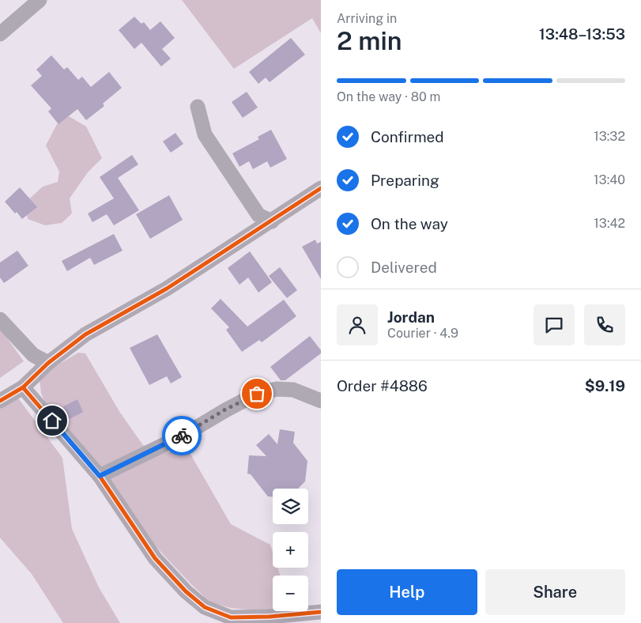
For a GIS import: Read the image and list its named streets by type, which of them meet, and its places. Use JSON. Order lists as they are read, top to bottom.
{
  "page": {
    "heading": ["2 min", "Arriving in", "13:48–13:53"],
    "panel": [
      "Jordan",
      "Courier · 4.9",
      "Order #4886",
      "$9.19"
    ],
    "bar": "On the way · 80 m",
    "list": [
      ["Confirmed", "13:32"],
      ["Preparing", "13:40"],
      ["On the way", "13:42"],
      "Delivered"
    ],
    "map_buttons": ["+", "−"],
    "buttons": ["Help", "Share"]
  }
}
